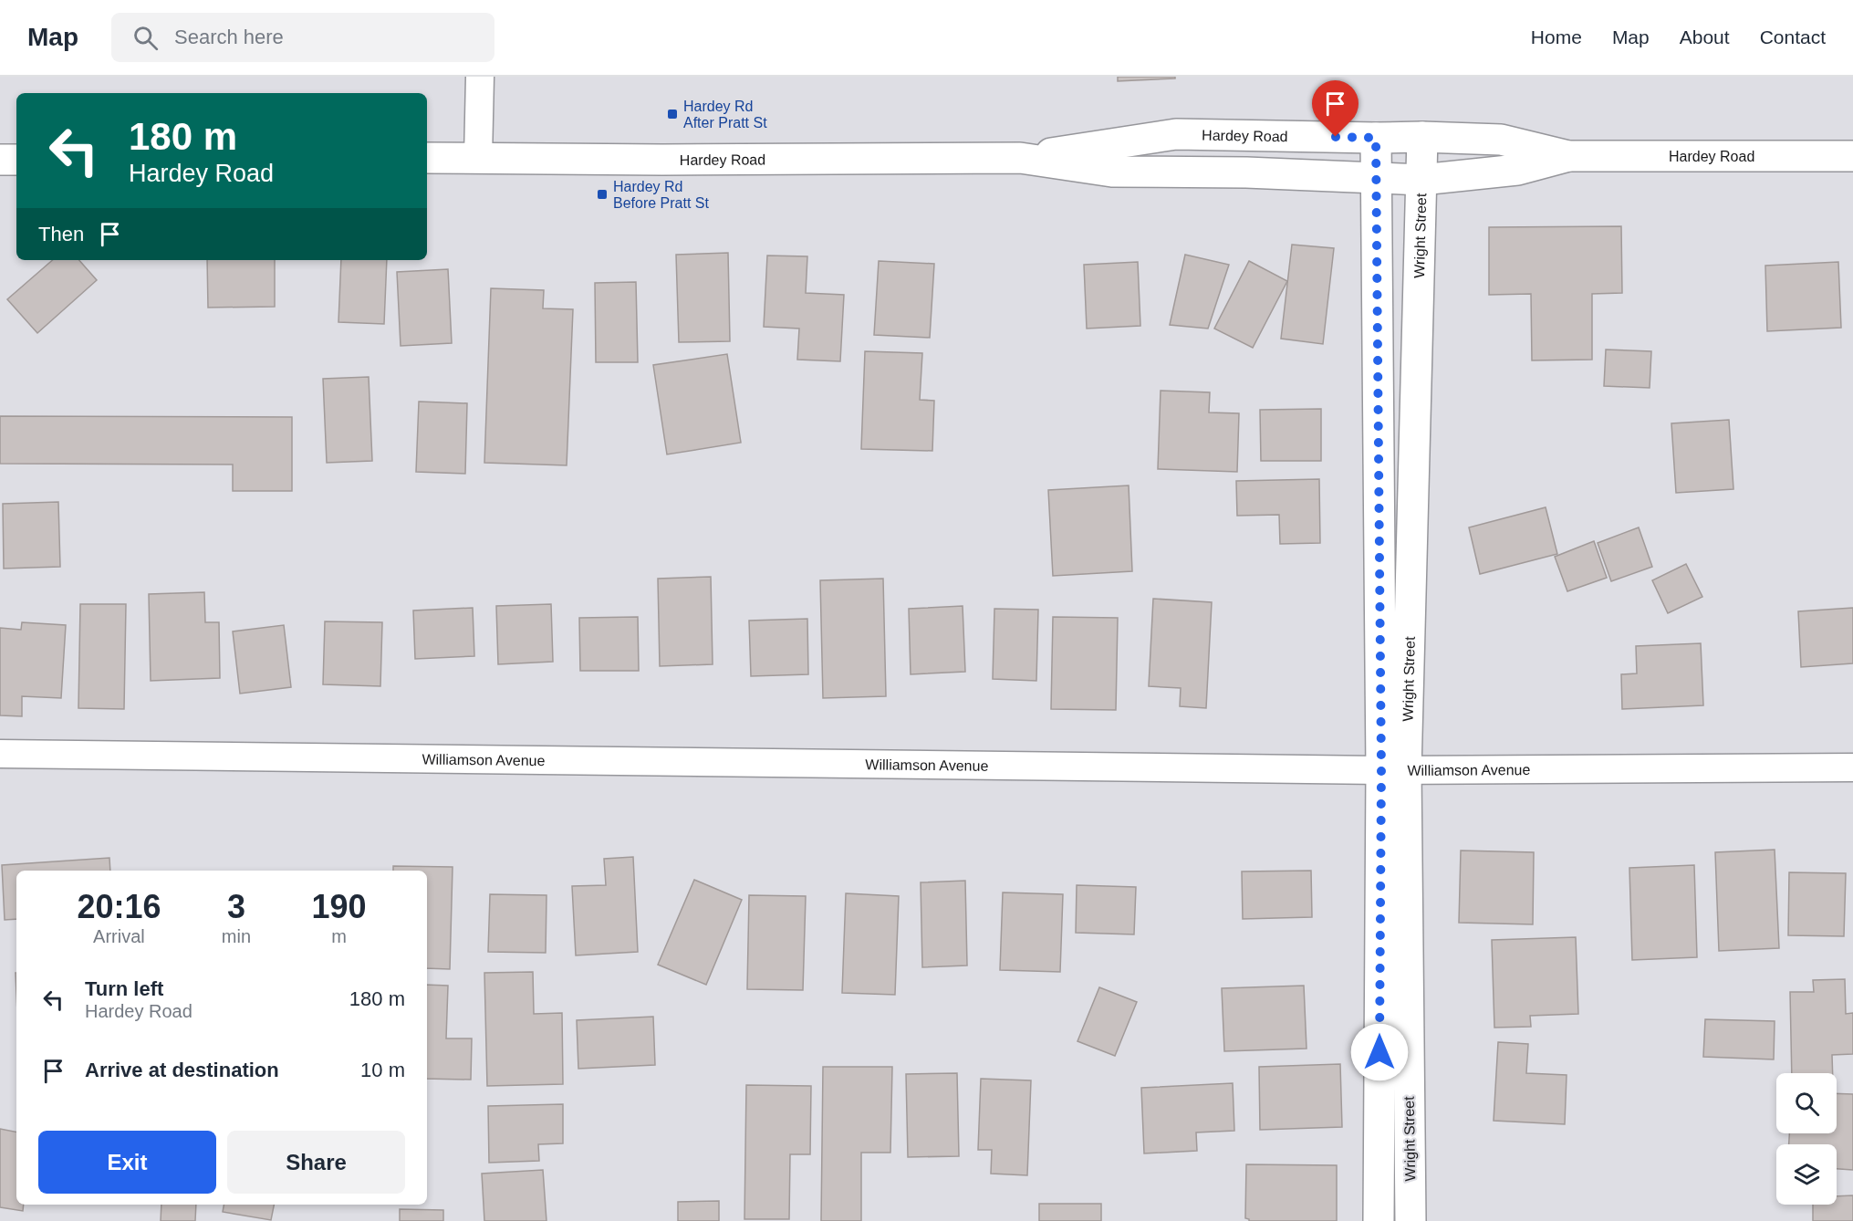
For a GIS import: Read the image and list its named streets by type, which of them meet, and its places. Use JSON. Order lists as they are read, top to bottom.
{
  "streets": {
    "street": ["Hardey Road", "Wright Street", "Williamson Avenue"]
  },
  "crossings": [
    ["Hardey Road", "Wright Street"],
    ["Wright Street", "Williamson Avenue"]
  ],
  "places": {
    "transit": ["Hardey Rd After Pratt St", "Hardey Rd Before Pratt St"]
  },
  "page": {
    "header": "Map",
    "search": "Search here",
    "nav": [
      "Home",
      "Map",
      "About",
      "Contact"
    ],
    "turn": ["180 m", "Hardey Road"],
    "then": "Then",
    "eta": [
      "20:16",
      "Arrival",
      "3",
      "min",
      "190",
      "m"
    ],
    "list": [
      {
        "name": "Turn left",
        "note": "Hardey Road",
        "value": "180 m"
      },
      {
        "name": "Arrive at destination",
        "value": "10 m"
      }
    ],
    "buttons": ["Exit", "Share"]
  }
}
